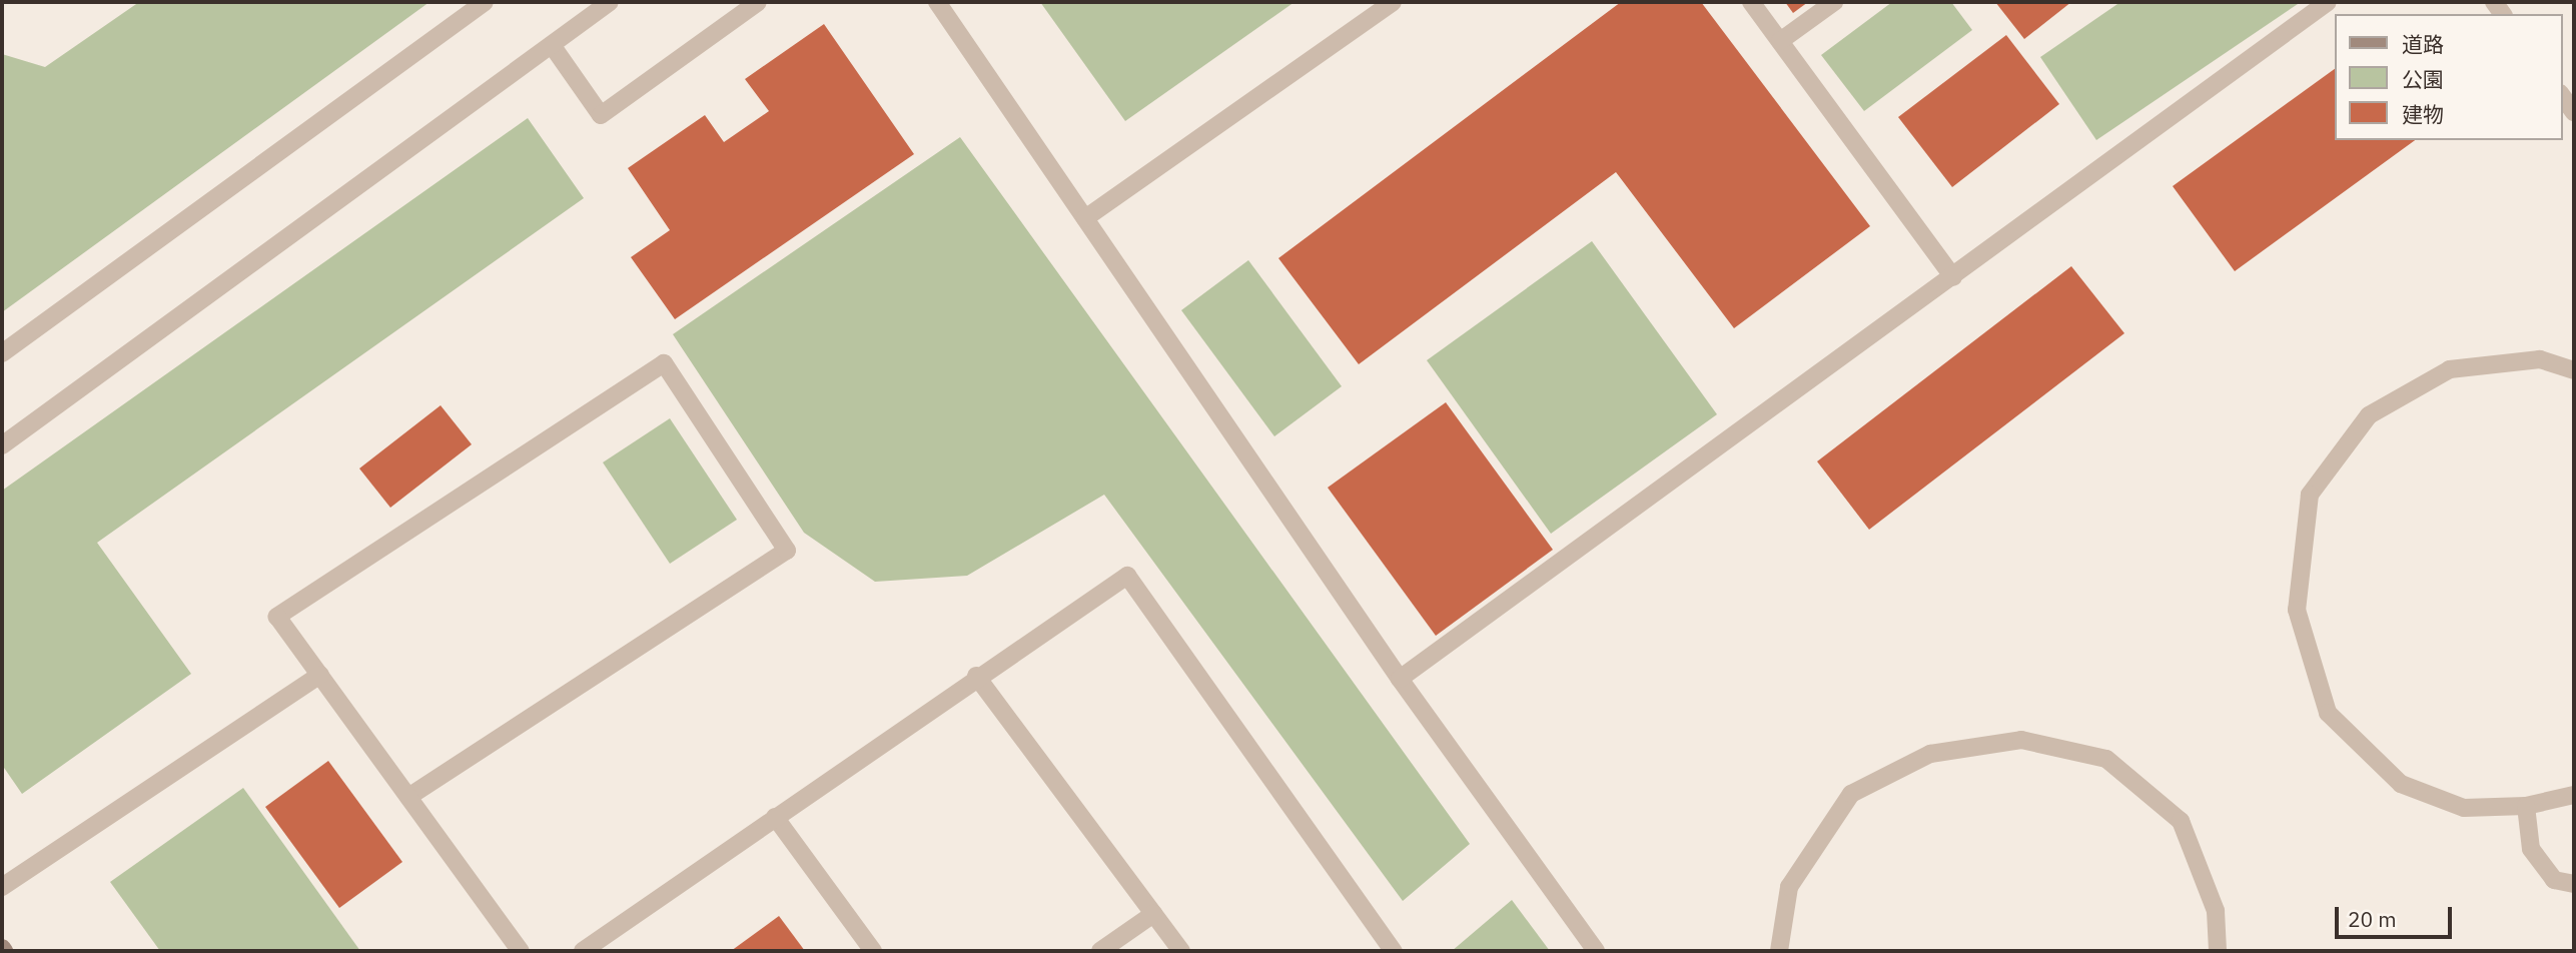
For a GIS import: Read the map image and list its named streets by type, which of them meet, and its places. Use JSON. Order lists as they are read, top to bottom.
{
  "legend": ["道路", "公園", "建物"],
  "scale_bar": "20 m"
}
